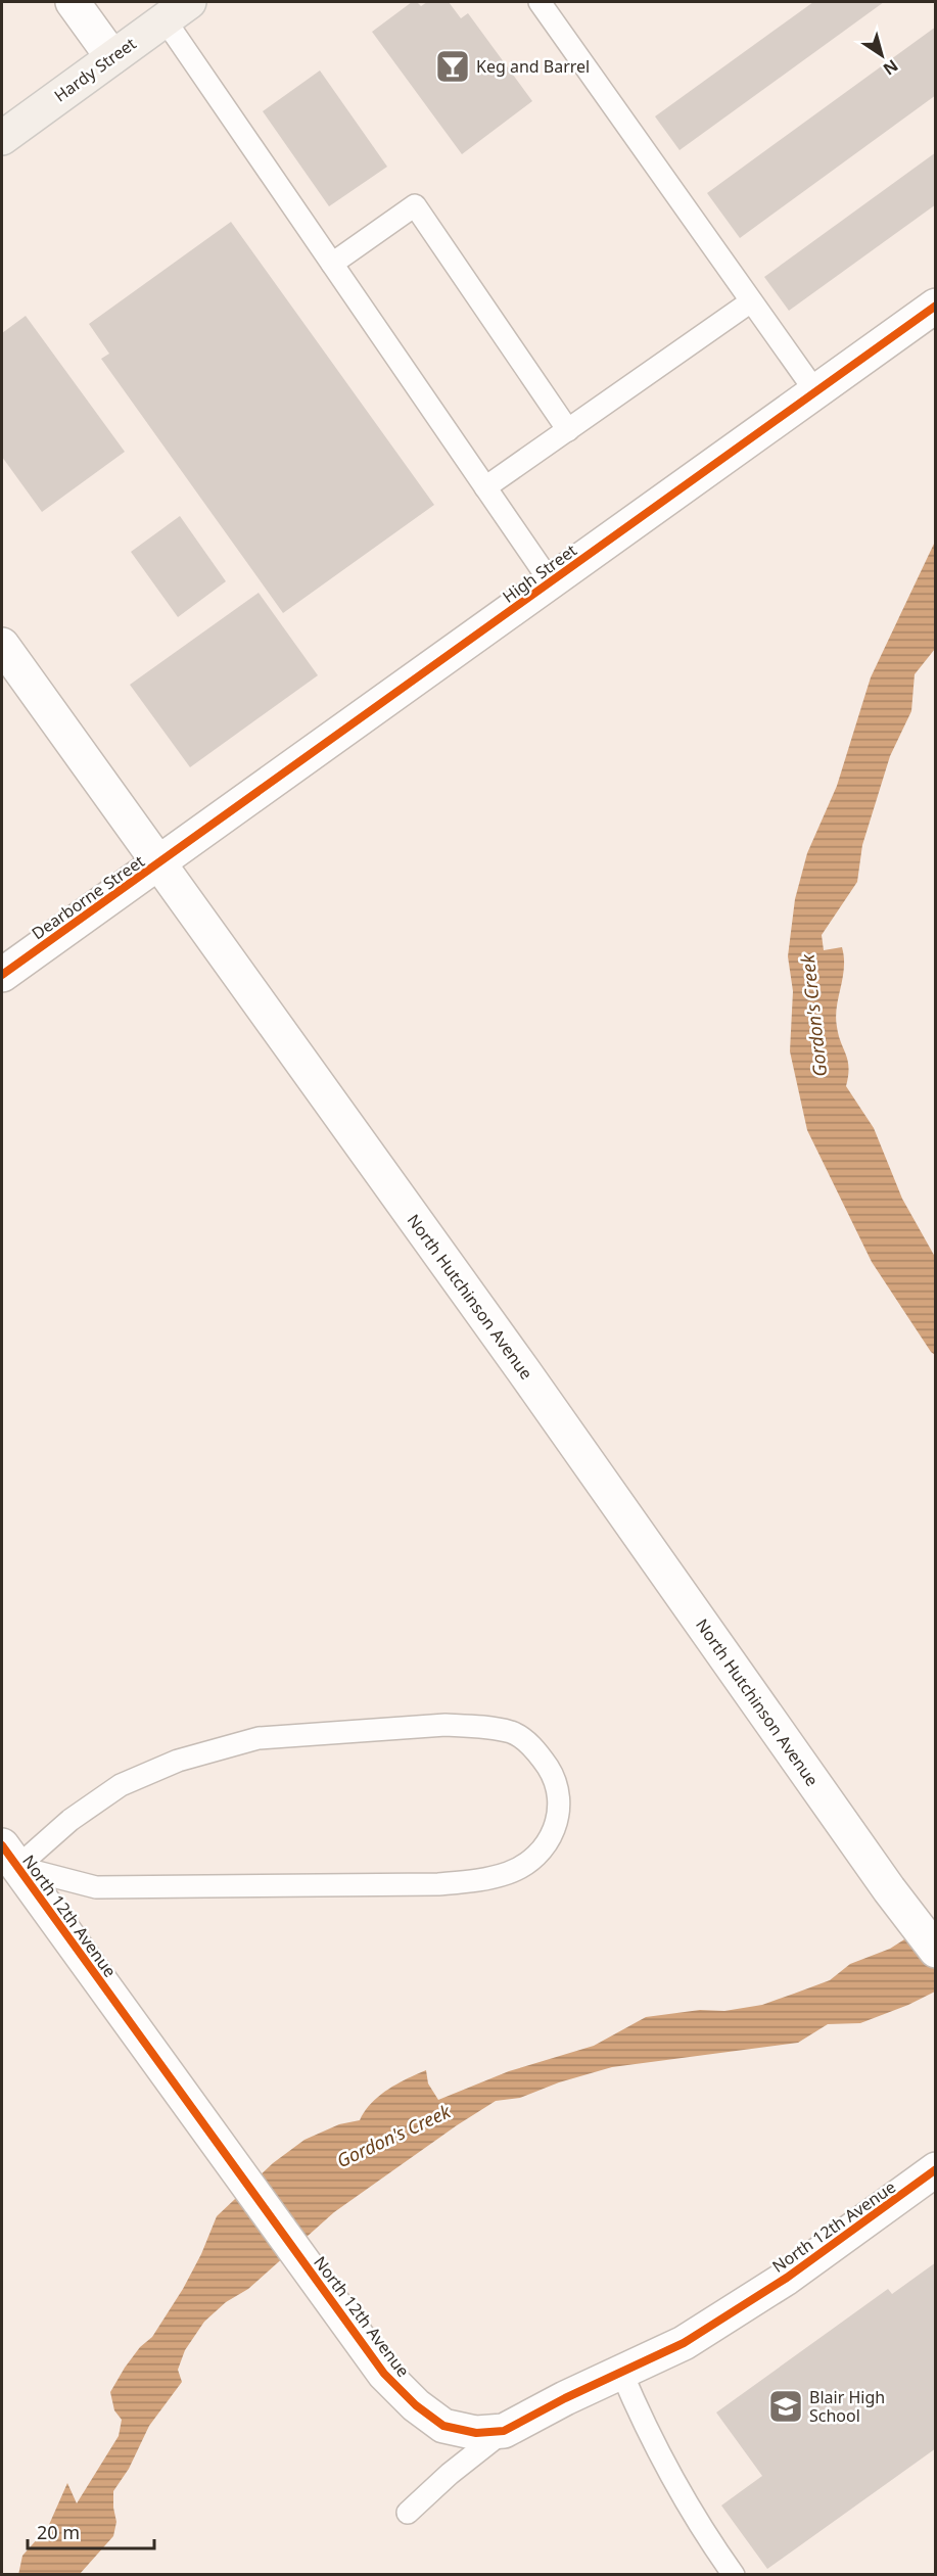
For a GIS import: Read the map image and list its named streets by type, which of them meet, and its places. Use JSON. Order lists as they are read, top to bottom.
{
  "streets": {
    "main road": ["Hardy Street"],
    "street": [
      "High Street",
      "Dearborne Street",
      "North Hutchinson Avenue",
      "North 12th Avenue"
    ]
  },
  "crossings": [
    ["High Street", "Dearborne Street"],
    ["High Street", "North Hutchinson Avenue"],
    ["Dearborne Street", "North Hutchinson Avenue"]
  ],
  "water": ["Gordon's Creek"],
  "places": {
    "bar": ["Keg and Barrel"],
    "school or university": ["Blair High School"]
  },
  "scale_bar": "20 m",
  "north": "bottom right"
}
